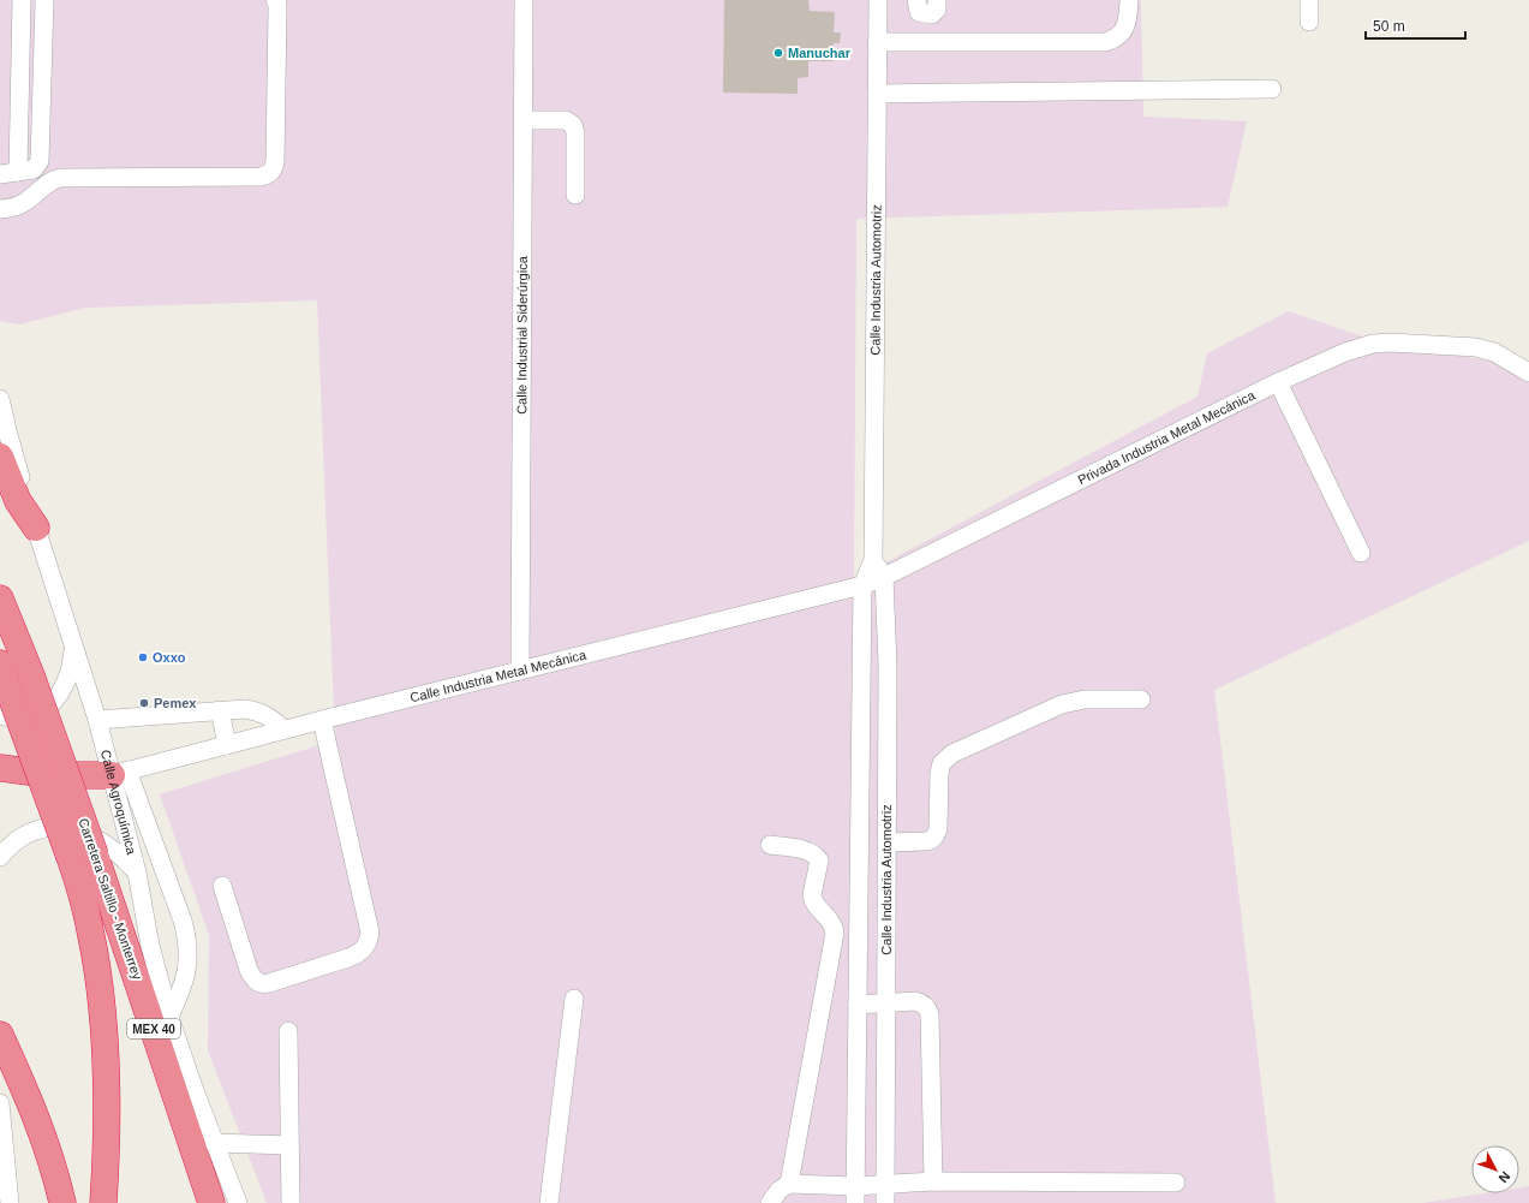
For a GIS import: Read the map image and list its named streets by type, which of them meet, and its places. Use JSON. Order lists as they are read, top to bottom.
{
  "streets": {
    "highway": ["Carretera Saltillo - Monterrey", "MEX 40"],
    "street": [
      "Calle Industria Automotriz",
      "Calle Industrial Siderúrgica",
      "Privada Industria Metal Mecánica",
      "Calle Industria Metal Mecánica",
      "Calle Agroquímica"
    ]
  },
  "crossings": [
    ["Calle Industria Automotriz", "Privada Industria Metal Mecánica"],
    ["Calle Industria Automotriz", "Calle Industria Metal Mecánica"],
    ["Calle Industrial Siderúrgica", "Calle Industria Metal Mecánica"],
    ["Privada Industria Metal Mecánica", "Calle Industria Metal Mecánica"],
    ["Calle Industria Metal Mecánica", "Calle Agroquímica"]
  ],
  "places": ["Manuchar", "Oxxo", "Pemex"],
  "scale_bar": "50 m",
  "north": "bottom right"
}
